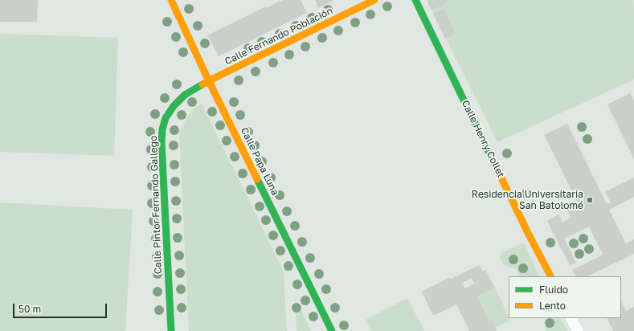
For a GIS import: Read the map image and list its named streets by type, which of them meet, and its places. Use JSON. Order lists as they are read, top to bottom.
{
  "streets": {
    "street": [
      "Calle Fernando Población",
      "Calle Henry Collet",
      "Calle Papa Luna",
      "Calle Pintor Fernando Gallego"
    ]
  },
  "crossings": [
    ["Calle Fernando Población", "Calle Papa Luna"],
    ["Calle Fernando Población", "Calle Pintor Fernando Gallego"],
    ["Calle Papa Luna", "Calle Pintor Fernando Gallego"]
  ],
  "places": ["Residencia Universitaria San Batolomé"],
  "legend": ["Fluido", "Lento"],
  "scale_bar": "50 m"
}
